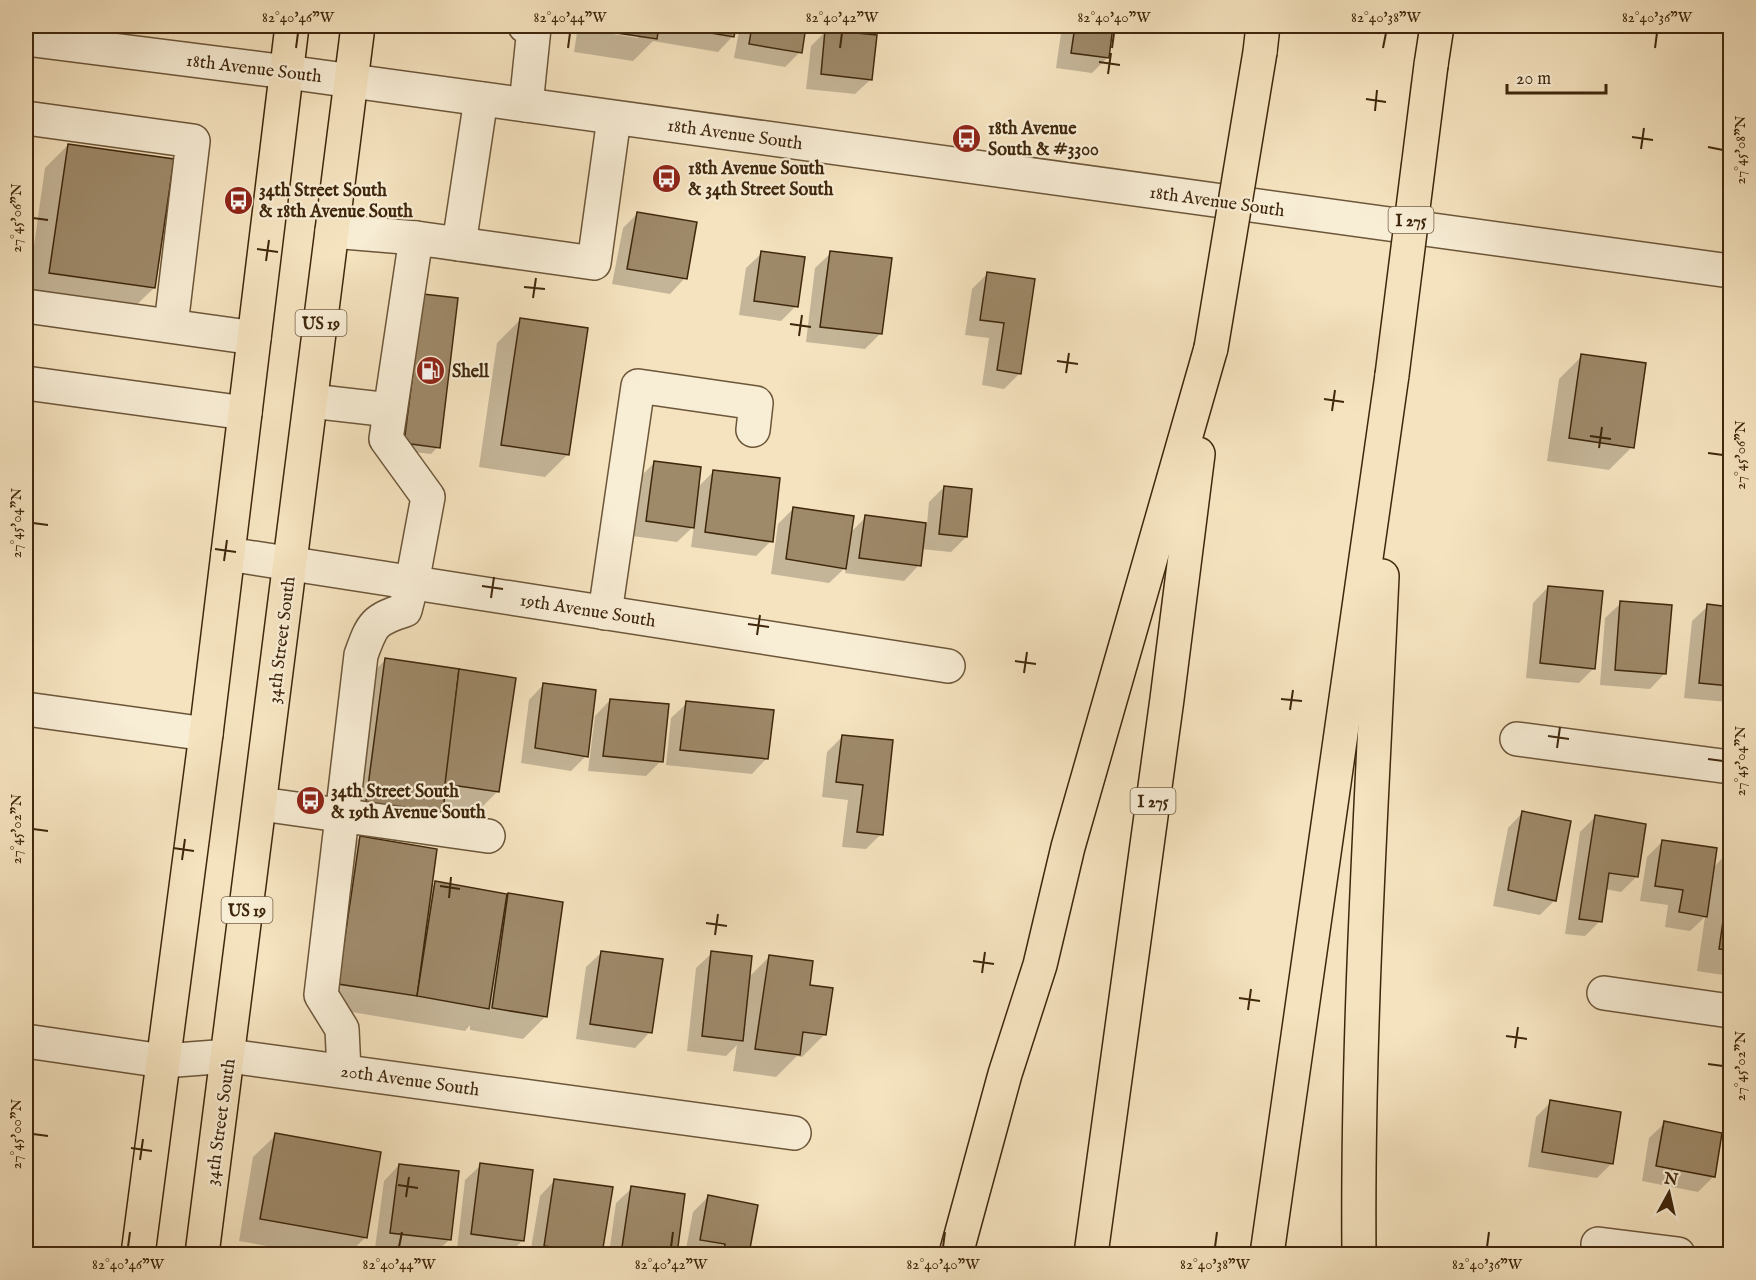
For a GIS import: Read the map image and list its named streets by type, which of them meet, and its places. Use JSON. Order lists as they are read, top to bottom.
{
  "streets": {
    "highway": ["I 275", "US 19", "34th Street South"],
    "street": ["18th Avenue South", "19th Avenue South", "20th Avenue South"]
  },
  "crossings": [
    ["18th Avenue South", "34th Street South"],
    ["19th Avenue South", "34th Street South"],
    ["34th Street South", "20th Avenue South"]
  ],
  "places": {
    "bus stop": [
      "18th Avenue South & #3300",
      "18th Avenue South & 34th Street South",
      "34th Street South & 18th Avenue South",
      "34th Street South & 19th Avenue South"
    ],
    "fuel station": ["Shell"]
  },
  "scale_bar": "20 m",
  "north": "top",
  "coordinates": [
    "82°40'46\"W",
    "82°40'44\"W",
    "82°40'42\"W",
    "82°40'40\"W",
    "82°40'38\"W",
    "82°40'36\"W",
    "27°45'08\"N",
    "27°45'06\"N",
    "27°45'04\"N",
    "27°45'02\"N",
    "27°45'00\"N"
  ]
}
